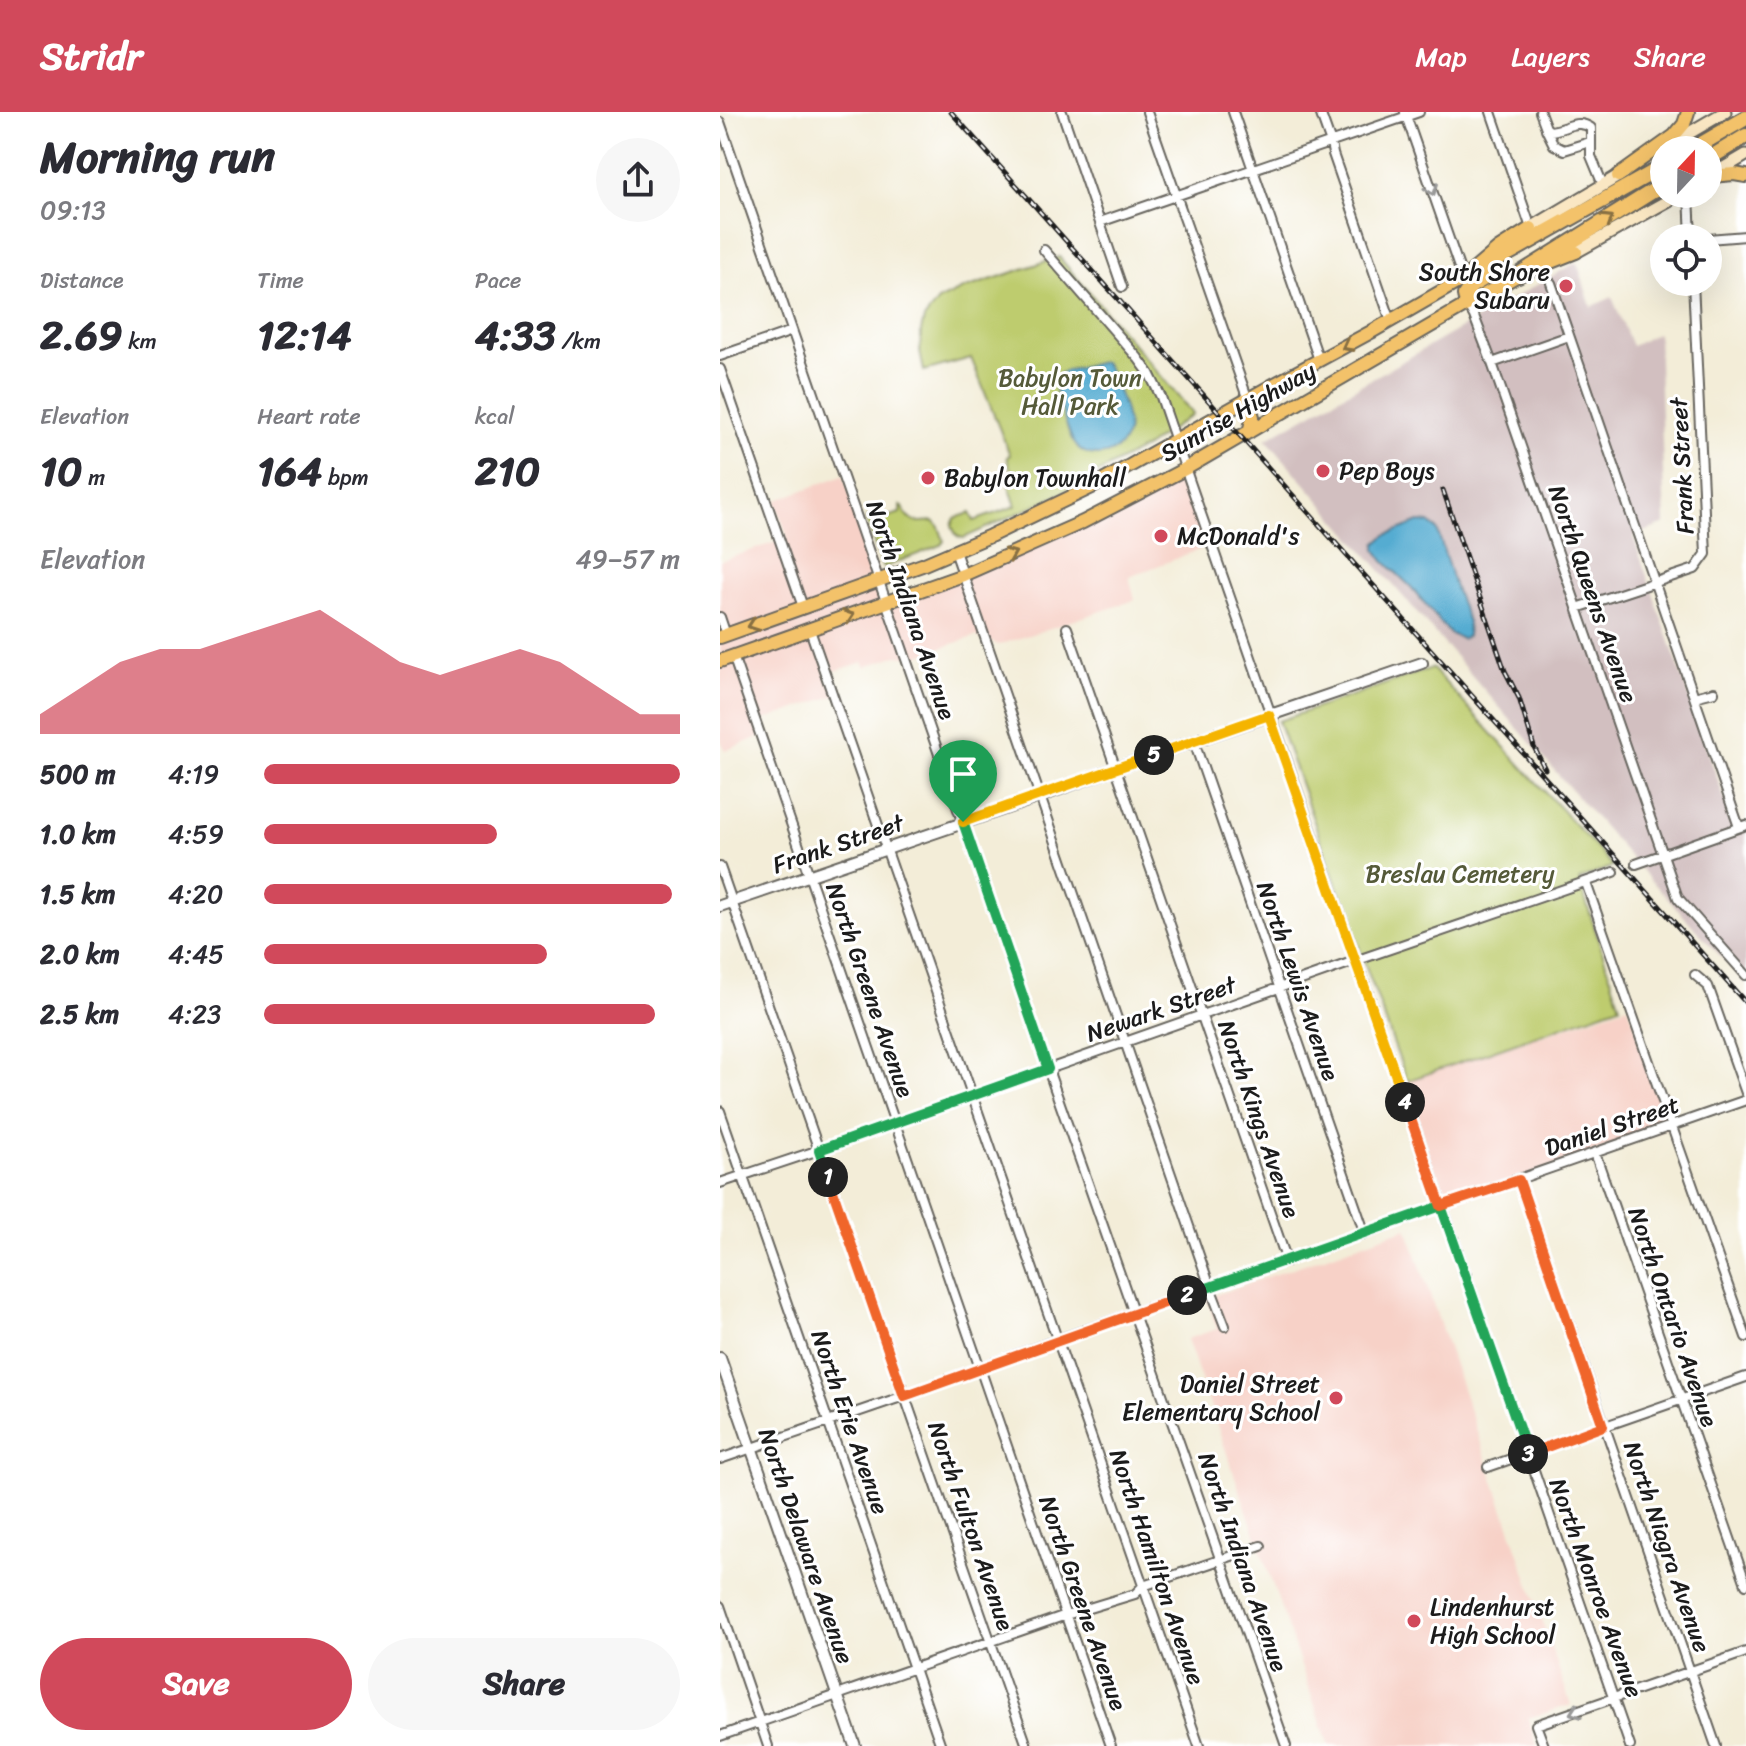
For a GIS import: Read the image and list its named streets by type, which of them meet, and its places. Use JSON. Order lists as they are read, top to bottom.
{
  "streets": {
    "highway": ["Sunrise Highway"],
    "street": [
      "Frank Street",
      "North Queens Avenue",
      "North Indiana Avenue",
      "North Lewis Avenue",
      "North Greene Avenue",
      "Newark Street",
      "North Kings Avenue",
      "Daniel Street",
      "North Ontario Avenue",
      "North Erie Avenue",
      "North Fulton Avenue",
      "North Delaware Avenue",
      "North Niagra Avenue",
      "North Hamilton Avenue",
      "North Monroe Avenue"
    ]
  },
  "crossings": [
    ["Sunrise Highway", "North Queens Avenue"],
    ["Sunrise Highway", "North Indiana Avenue"],
    ["Sunrise Highway", "North Greene Avenue"],
    ["Sunrise Highway", "North Hamilton Avenue"],
    ["Sunrise Highway", "North Monroe Avenue"],
    ["Frank Street", "North Queens Avenue"],
    ["Frank Street", "North Indiana Avenue"],
    ["Frank Street", "North Lewis Avenue"],
    ["Frank Street", "North Greene Avenue"],
    ["Frank Street", "North Kings Avenue"],
    ["Frank Street", "North Fulton Avenue"],
    ["Frank Street", "North Hamilton Avenue"],
    ["Frank Street", "North Monroe Avenue"],
    ["North Indiana Avenue", "Newark Street"],
    ["North Indiana Avenue", "Daniel Street"],
    ["North Lewis Avenue", "Newark Street"],
    ["North Lewis Avenue", "Daniel Street"],
    ["North Greene Avenue", "Newark Street"],
    ["North Greene Avenue", "Daniel Street"],
    ["Newark Street", "North Kings Avenue"],
    ["Newark Street", "North Erie Avenue"],
    ["Newark Street", "North Fulton Avenue"],
    ["Newark Street", "North Hamilton Avenue"],
    ["Newark Street", "North Monroe Avenue"],
    ["North Kings Avenue", "Daniel Street"],
    ["Daniel Street", "North Ontario Avenue"],
    ["Daniel Street", "North Erie Avenue"],
    ["Daniel Street", "North Fulton Avenue"],
    ["Daniel Street", "North Delaware Avenue"],
    ["Daniel Street", "North Niagra Avenue"],
    ["Daniel Street", "North Hamilton Avenue"],
    ["Daniel Street", "North Monroe Avenue"]
  ],
  "parks": ["Babylon Town Hall Park", "Breslau Cemetery"],
  "places": [
    "South Shore Subaru",
    "Pep Boys",
    "Babylon Townhall",
    "McDonald's",
    "Daniel Street Elementary School",
    "Lindenhurst High School"
  ],
  "north": "top",
  "page": {
    "header": "Stridr",
    "nav": ["Map", "Layers", "Share"],
    "heading": ["Morning run", "09:13"],
    "stats": [
      ["Distance", "2.69 km"],
      ["Time", "12:14"],
      ["Pace", "4:33 /km"],
      ["Elevation", "10 m"],
      ["Heart rate", "164 bpm"],
      ["kcal", "210"]
    ],
    "chart": ["Elevation", "49–57 m"],
    "pins": [
      "5",
      "4",
      "1",
      "2",
      "3"
    ],
    "list": [
      {
        "name": "500 m",
        "note": "4:19"
      },
      {
        "name": "1.0 km",
        "note": "4:59"
      },
      {
        "name": "1.5 km",
        "note": "4:20"
      },
      {
        "name": "2.0 km",
        "note": "4:45"
      },
      {
        "name": "2.5 km",
        "note": "4:23"
      }
    ],
    "buttons": ["Save", "Share"]
  }
}
